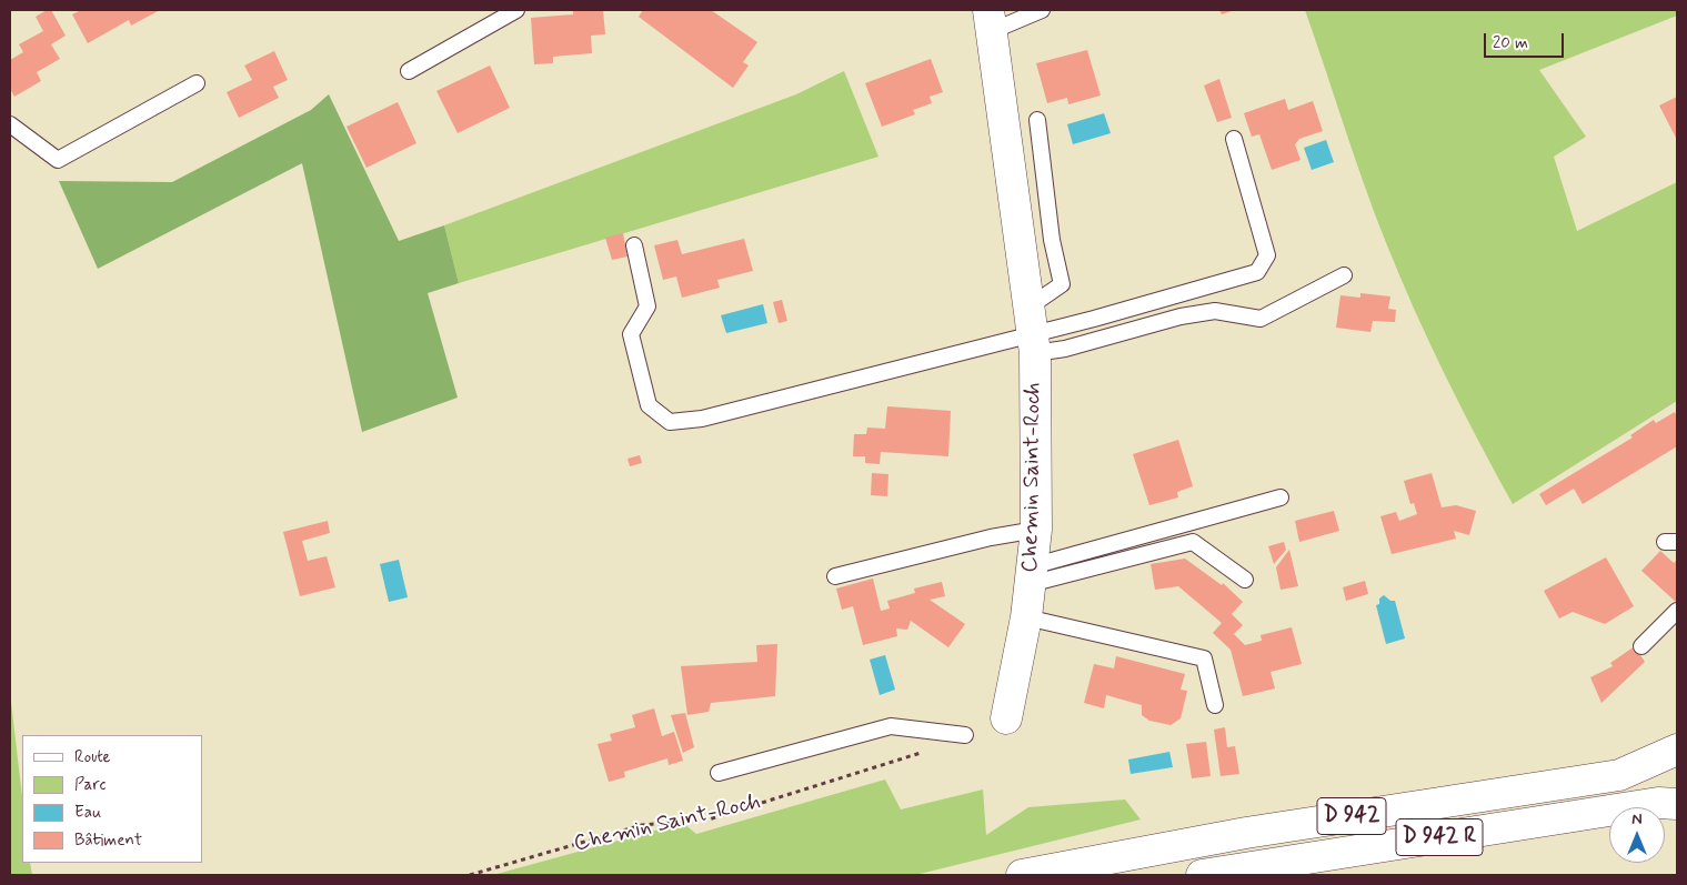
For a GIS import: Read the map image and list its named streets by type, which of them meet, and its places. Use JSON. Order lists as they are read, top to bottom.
{
  "streets": {
    "main road": ["Chemin Saint-Roch", "D 942", "D 942 R"]
  },
  "legend": [
    "Route",
    "Parc",
    "Eau",
    "Bâtiment"
  ],
  "scale_bar": "20 m",
  "north": "top"
}
